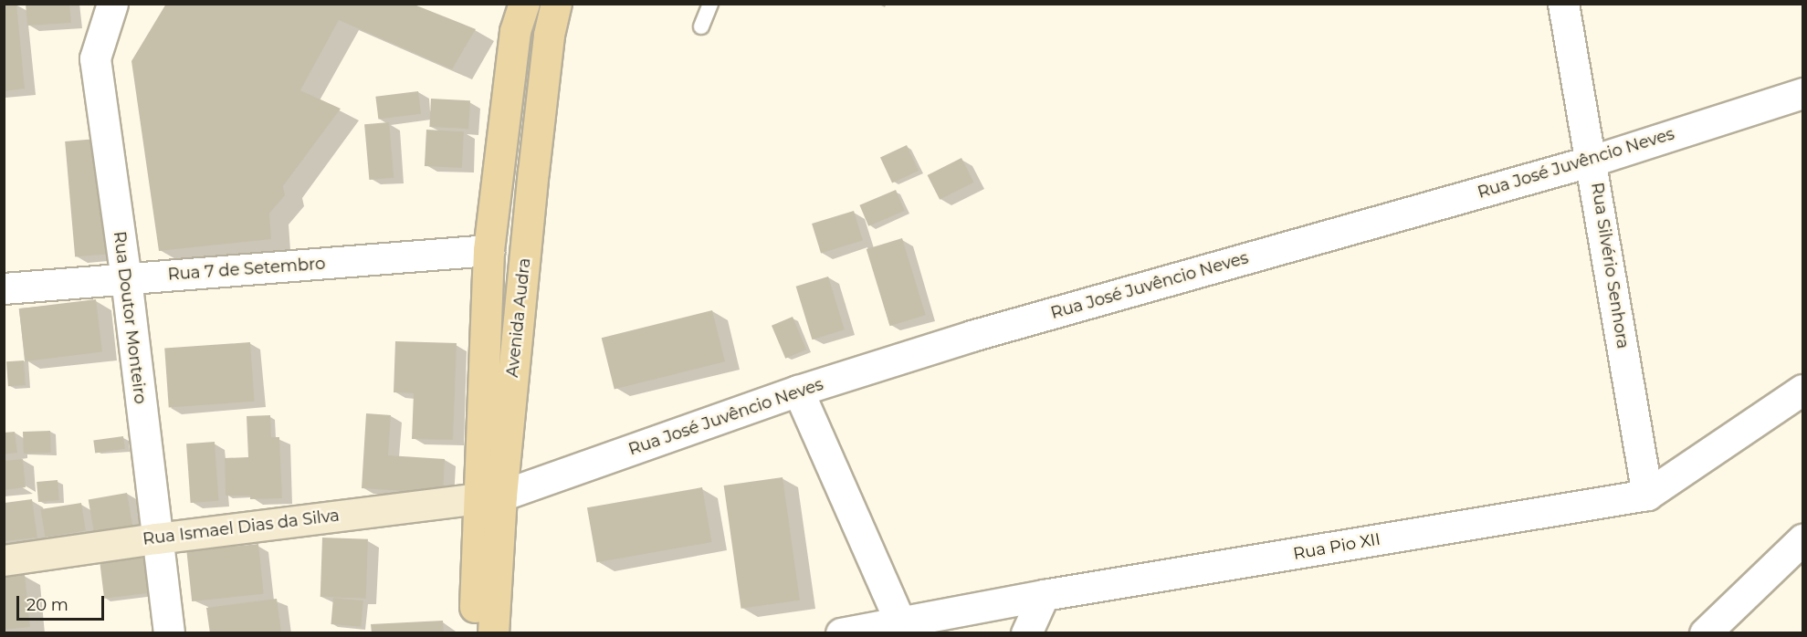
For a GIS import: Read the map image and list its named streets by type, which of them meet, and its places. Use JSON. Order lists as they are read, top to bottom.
{
  "streets": {
    "main road": ["Avenida Audra"],
    "street": [
      "Rua José Juvêncio Neves",
      "Rua Silvério Senhora",
      "Rua 7 de Setembro",
      "Rua Doutor Monteiro",
      "Rua Ismael Dias da Silva",
      "Rua Pio XII"
    ]
  },
  "crossings": [
    ["Rua José Juvêncio Neves", "Rua Silvério Senhora"],
    ["Rua José Juvêncio Neves", "Avenida Audra"],
    ["Rua José Juvêncio Neves", "Rua Ismael Dias da Silva"],
    ["Rua Silvério Senhora", "Rua Pio XII"],
    ["Rua 7 de Setembro", "Rua Doutor Monteiro"],
    ["Rua 7 de Setembro", "Avenida Audra"],
    ["Rua Doutor Monteiro", "Rua Ismael Dias da Silva"],
    ["Avenida Audra", "Rua Ismael Dias da Silva"]
  ],
  "scale_bar": "20 m"
}
